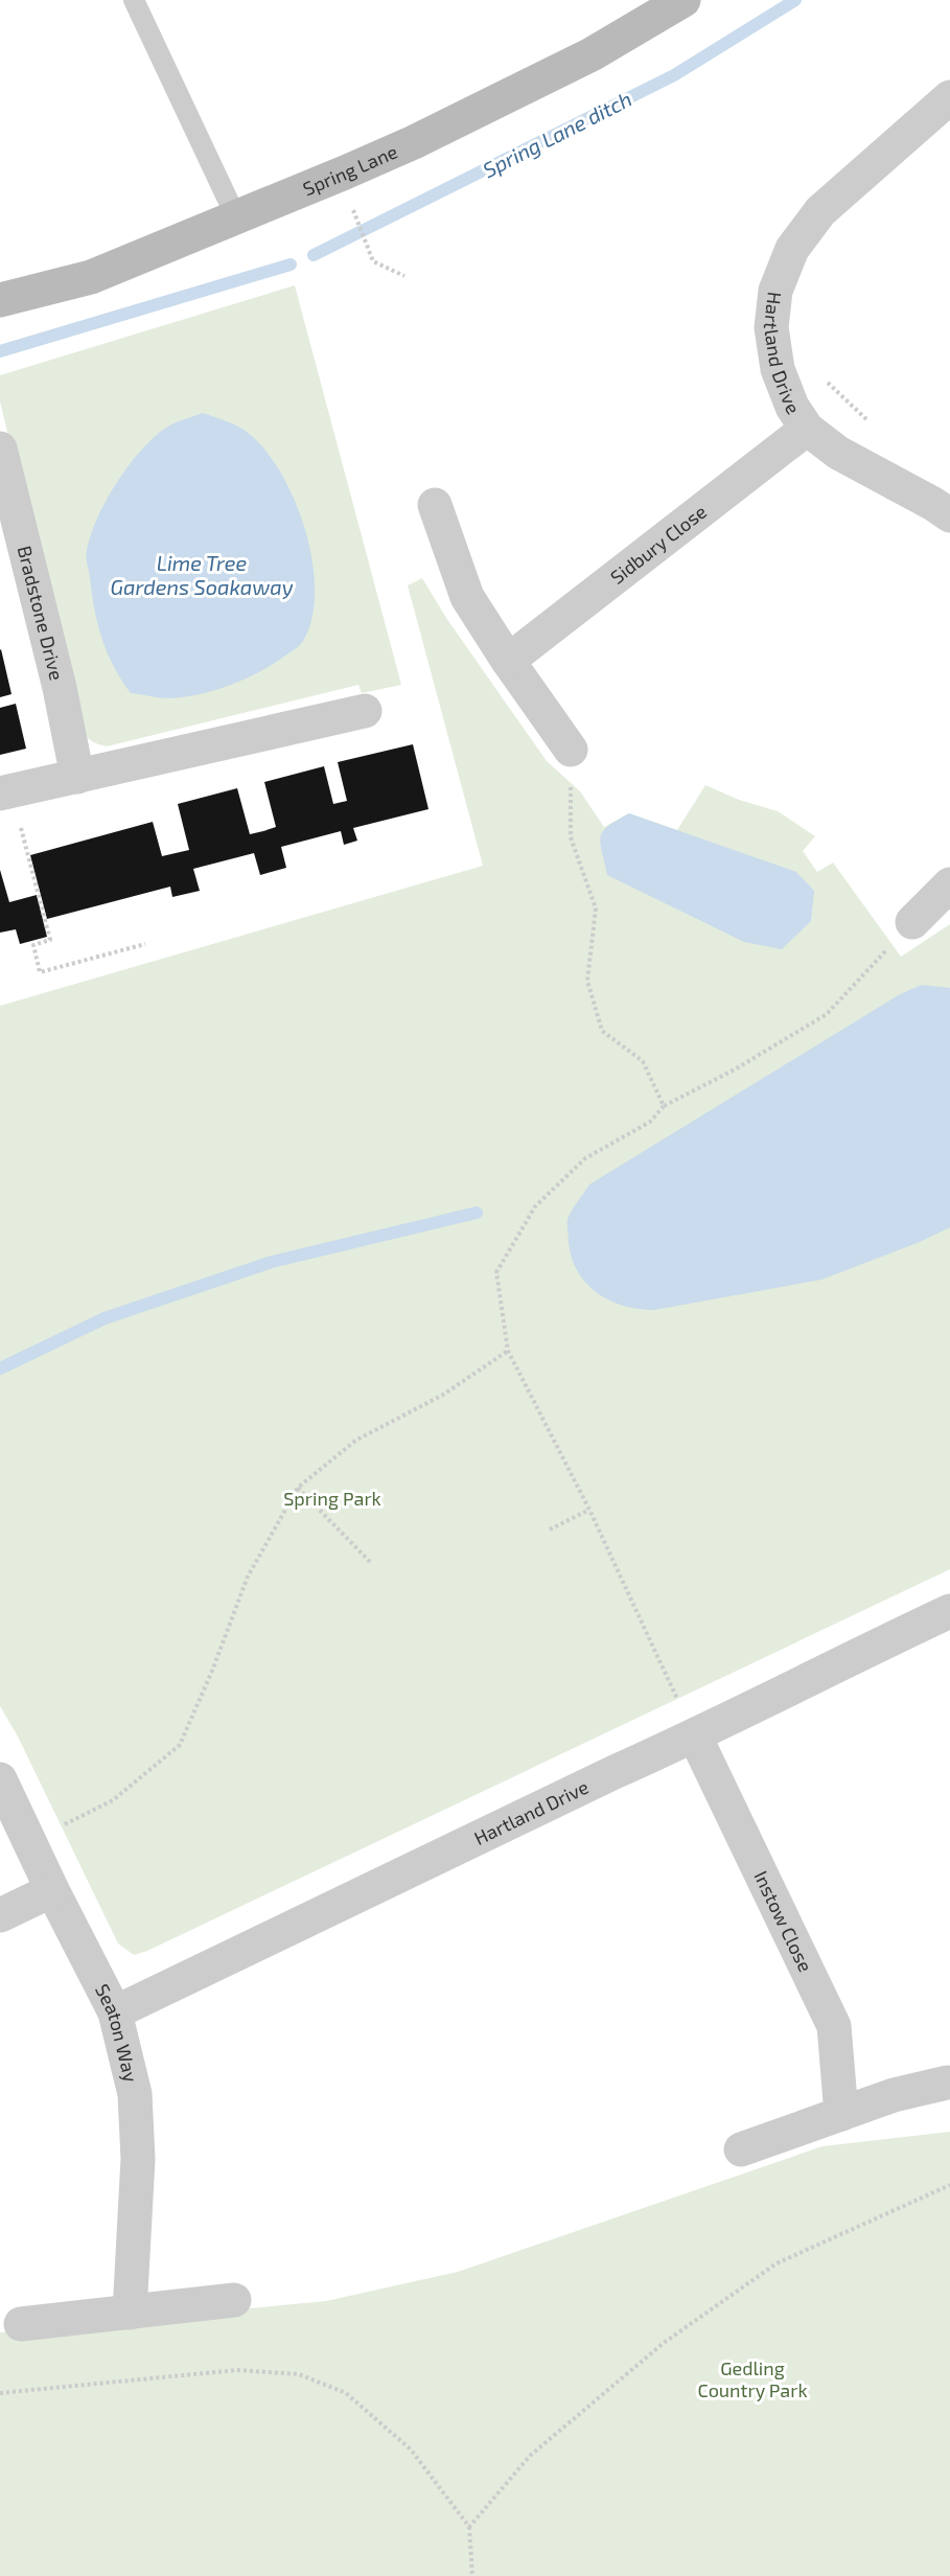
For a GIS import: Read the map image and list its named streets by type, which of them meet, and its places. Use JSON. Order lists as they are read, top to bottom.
{
  "streets": {
    "street": [
      "Spring Lane",
      "Hartland Drive",
      "Sidbury Close",
      "Bradstone Drive",
      "Instow Close",
      "Seaton Way"
    ]
  },
  "crossings": [
    ["Hartland Drive", "Sidbury Close"],
    ["Hartland Drive", "Instow Close"],
    ["Hartland Drive", "Seaton Way"]
  ],
  "water": ["Spring Lane ditch", "Lime Tree Gardens Soakaway"],
  "parks": ["Spring Park", "Gedling Country Park"]
}
